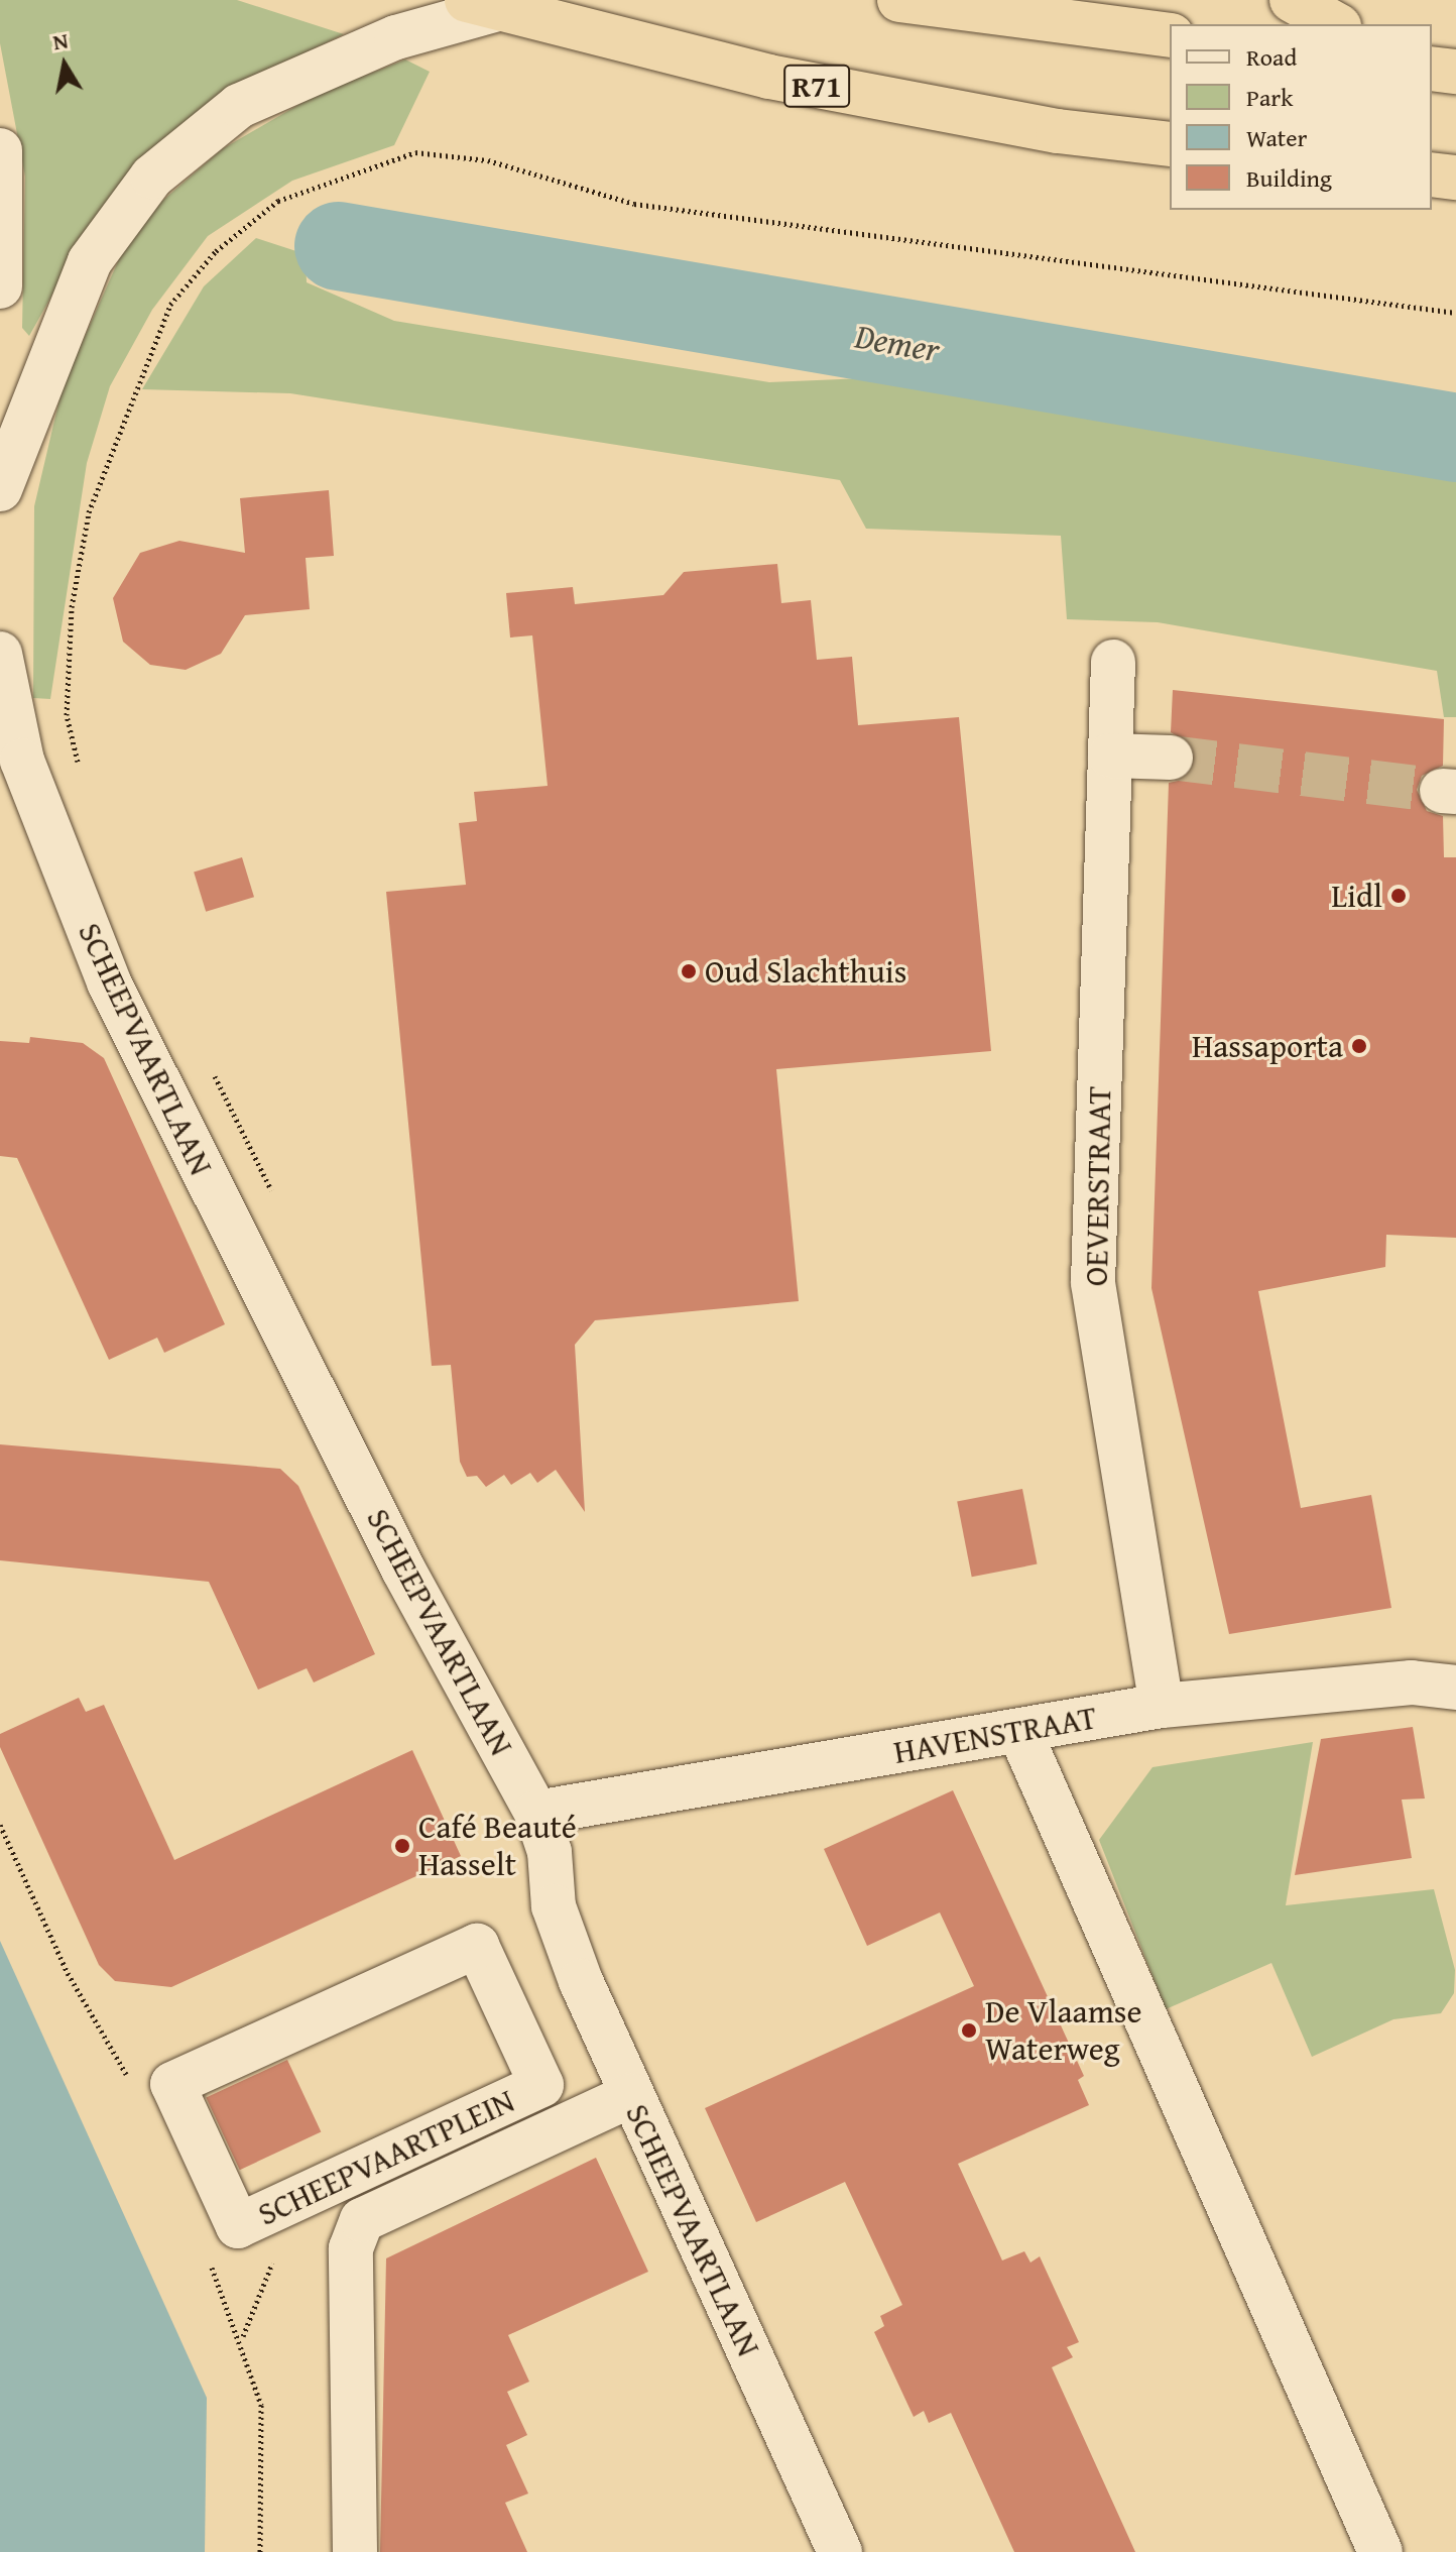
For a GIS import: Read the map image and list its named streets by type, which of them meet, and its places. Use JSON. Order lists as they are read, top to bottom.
{
  "streets": {
    "highway": ["R71"],
    "street": [
      "SCHEEPVAARTLAAN",
      "OEVERSTRAAT",
      "HAVENSTRAAT",
      "SCHEEPVAARTPLEIN"
    ]
  },
  "crossings": [
    ["SCHEEPVAARTLAAN", "HAVENSTRAAT"],
    ["OEVERSTRAAT", "HAVENSTRAAT"]
  ],
  "water": ["Demer"],
  "places": [
    "Lidl",
    "Oud Slachthuis",
    "Hassaporta",
    "Café Beauté Hasselt",
    "De Vlaamse Waterweg"
  ],
  "legend": [
    "Road",
    "Park",
    "Water",
    "Building"
  ],
  "north": "top"
}
